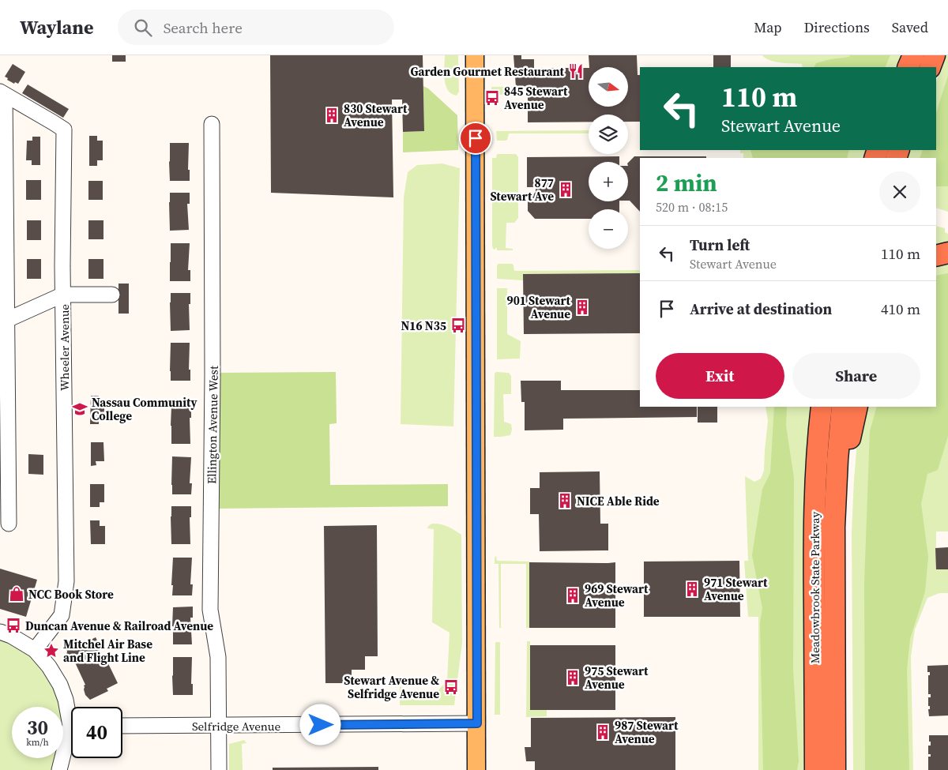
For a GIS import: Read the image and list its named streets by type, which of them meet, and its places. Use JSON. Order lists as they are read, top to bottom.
{
  "streets": {
    "highway": ["Meadowbrook State Parkway"],
    "street": ["Wheeler Avenue", "Ellington Avenue West", "Selfridge Avenue"]
  },
  "crossings": [
    ["Ellington Avenue West", "Selfridge Avenue"]
  ],
  "places": {
    "restaurant": ["Garden Gourmet Restaurant"],
    "bus stop": [
      "845 Stewart Avenue",
      "N16 N35",
      "Duncan Avenue & Railroad Avenue",
      "Stewart Avenue & Selfridge Avenue"
    ],
    "building": [
      "830 Stewart Avenue",
      "877 Stewart Ave",
      "901 Stewart Avenue",
      "NICE Able Ride",
      "971 Stewart Avenue",
      "969 Stewart Avenue",
      "975 Stewart Avenue",
      "987 Stewart Avenue"
    ],
    "school or university": ["Nassau Community College"],
    "shop": ["NCC Book Store"],
    "place": ["Mitchel Air Base and Flight Line"]
  },
  "north": "right",
  "page": {
    "header": "Waylane",
    "search": "Search here",
    "nav": ["Map", "Directions", "Saved"],
    "map_buttons": ["+", "−"],
    "turn": ["110 m", "Stewart Avenue"],
    "heading": ["2 min", "520 m · 08:15"],
    "list": [
      {
        "name": "Turn left",
        "note": "Stewart Avenue",
        "value": "110 m"
      },
      {
        "name": "Arrive at destination",
        "value": "410 m"
      }
    ],
    "buttons": ["Exit", "Share"],
    "speed": "30 km/h",
    "limit": "40"
  }
}
